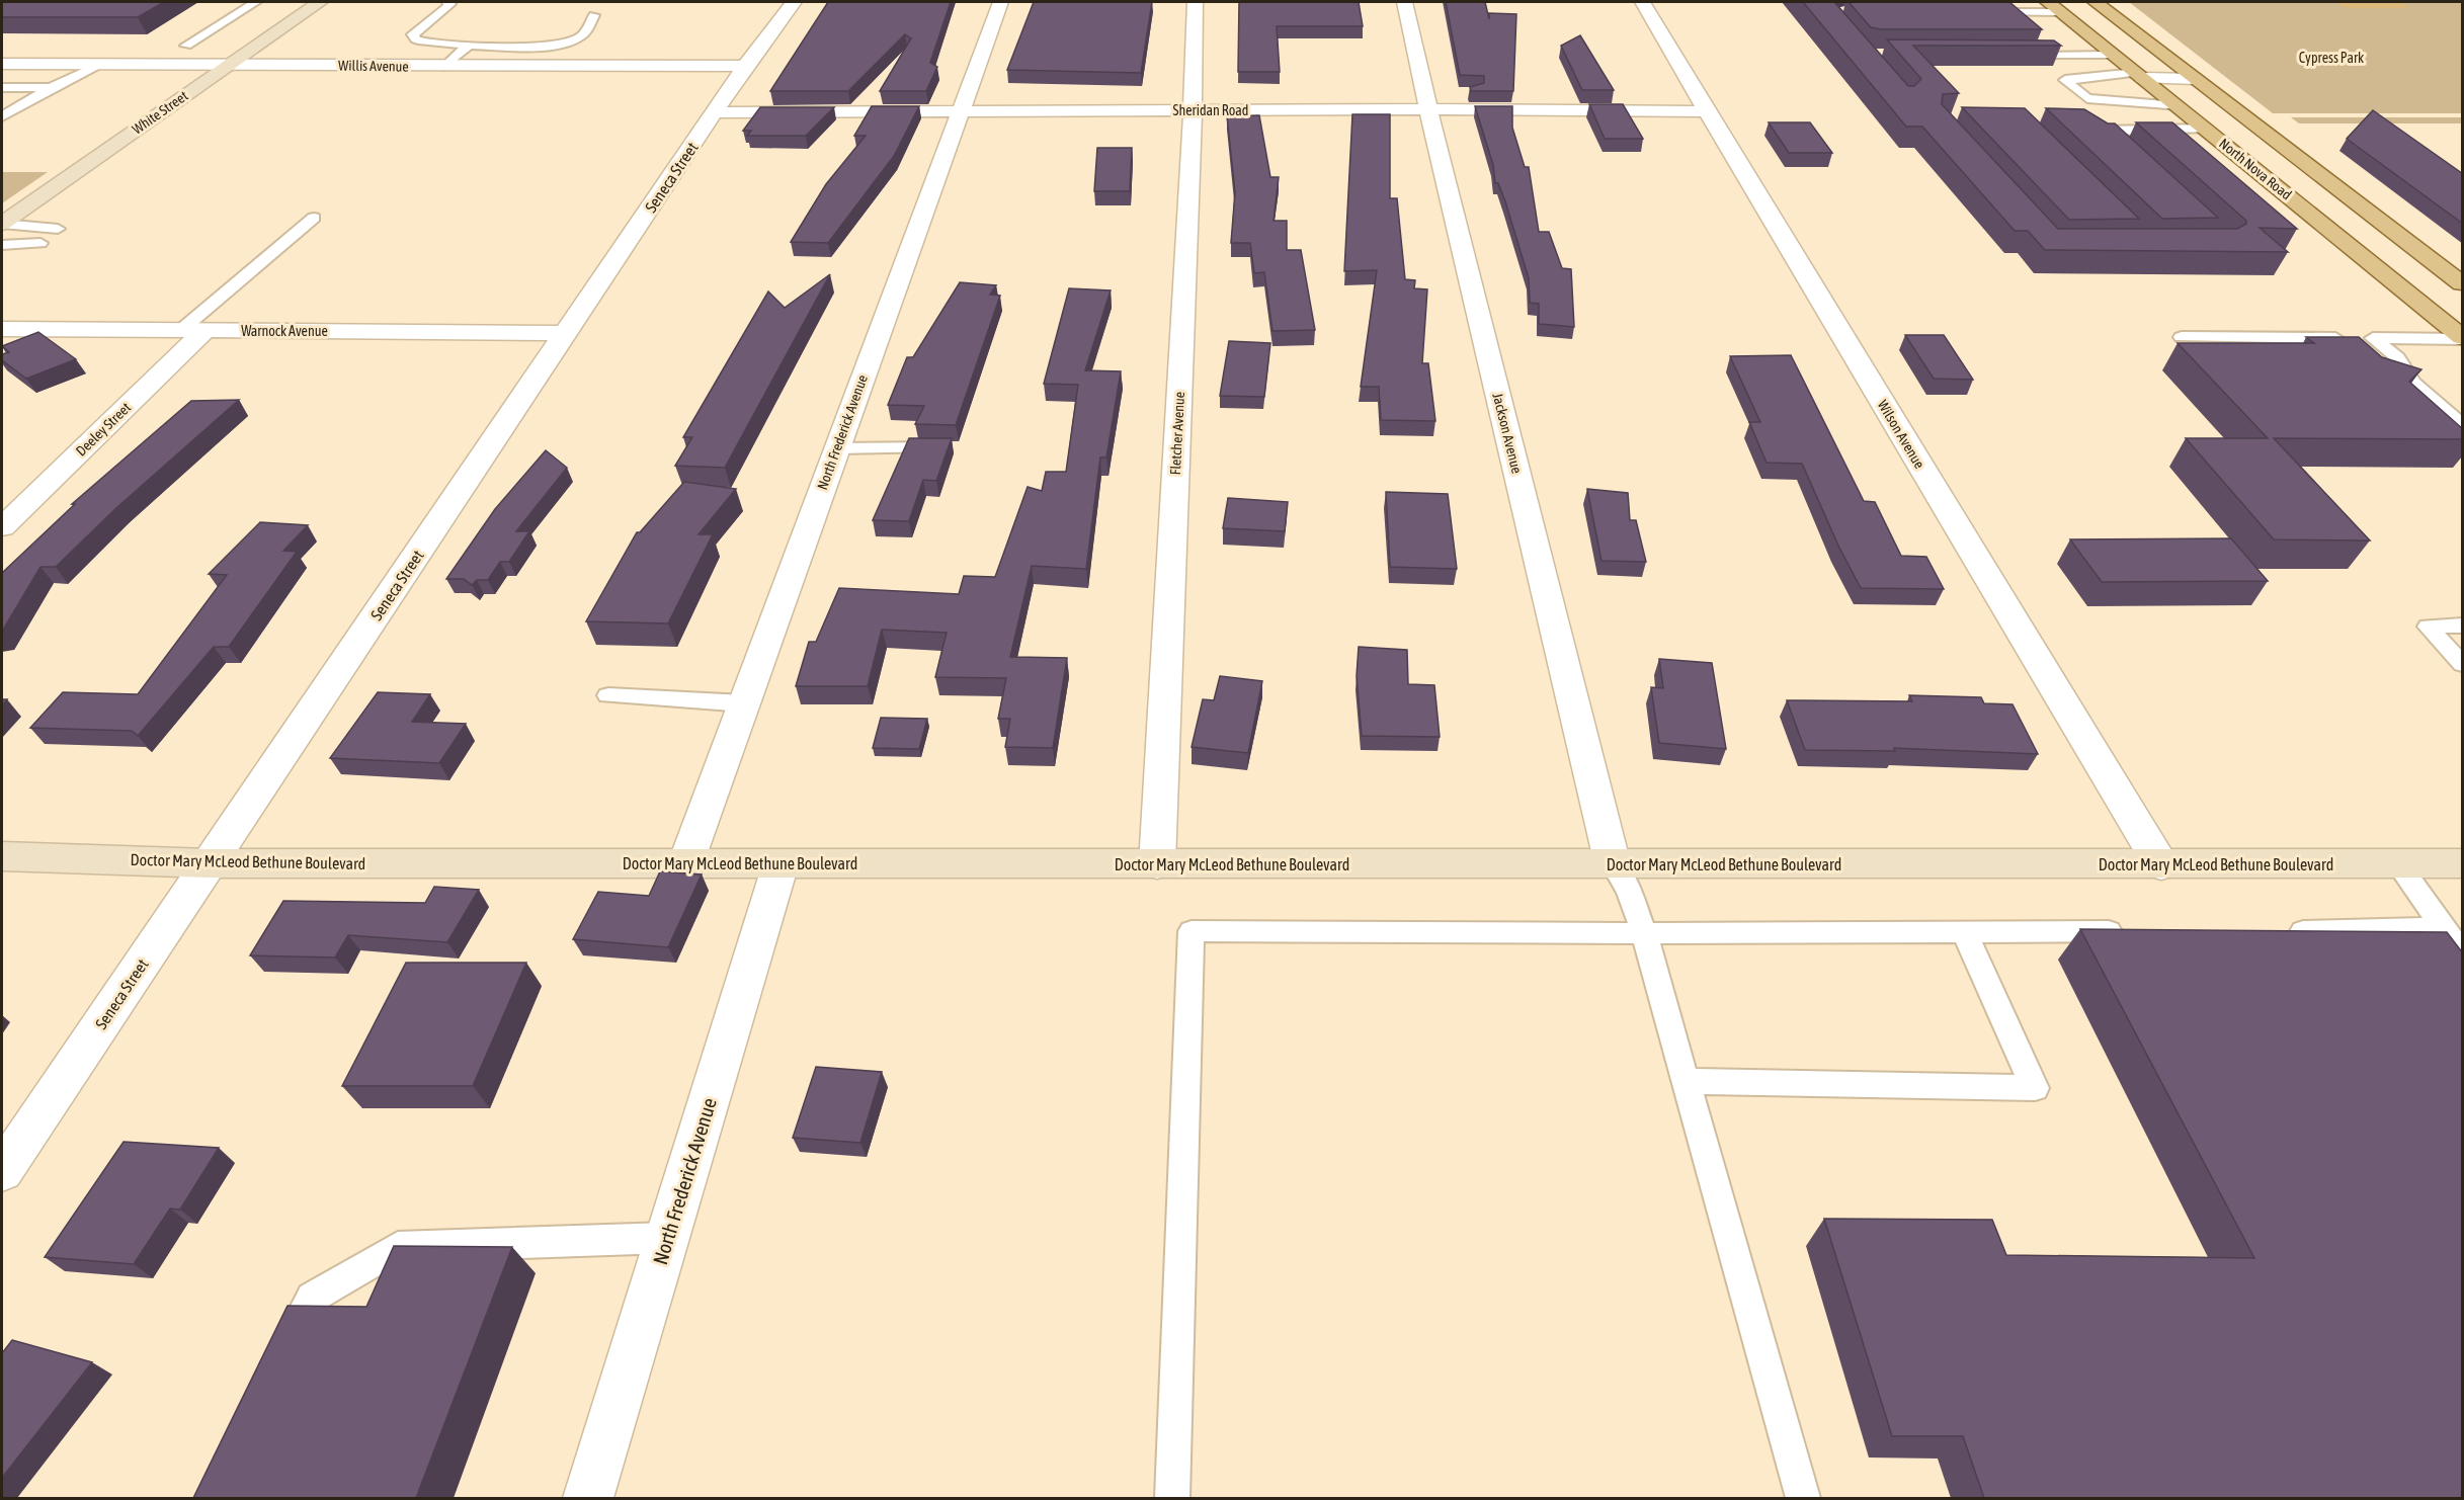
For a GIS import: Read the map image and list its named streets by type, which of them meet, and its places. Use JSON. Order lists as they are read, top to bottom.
{
  "streets": {
    "main road": ["North Nova Road"],
    "street": [
      "Willis Avenue",
      "Sheridan Road",
      "White Street",
      "Seneca Street",
      "Warnock Avenue",
      "Deeley Street",
      "North Frederick Avenue",
      "Fletcher Avenue",
      "Jackson Avenue",
      "Wilson Avenue",
      "Doctor Mary McLeod Bethune Boulevard"
    ]
  },
  "crossings": [
    ["Willis Avenue", "White Street"],
    ["Willis Avenue", "Seneca Street"],
    ["Sheridan Road", "Seneca Street"],
    ["Sheridan Road", "North Frederick Avenue"],
    ["Sheridan Road", "Fletcher Avenue"],
    ["Sheridan Road", "Jackson Avenue"],
    ["Sheridan Road", "Wilson Avenue"],
    ["Seneca Street", "Warnock Avenue"],
    ["Seneca Street", "Doctor Mary McLeod Bethune Boulevard"],
    ["Warnock Avenue", "Deeley Street"],
    ["North Frederick Avenue", "Doctor Mary McLeod Bethune Boulevard"],
    ["Fletcher Avenue", "Doctor Mary McLeod Bethune Boulevard"],
    ["Jackson Avenue", "Doctor Mary McLeod Bethune Boulevard"],
    ["Wilson Avenue", "Doctor Mary McLeod Bethune Boulevard"]
  ],
  "parks": ["Cypress Park"]
}
